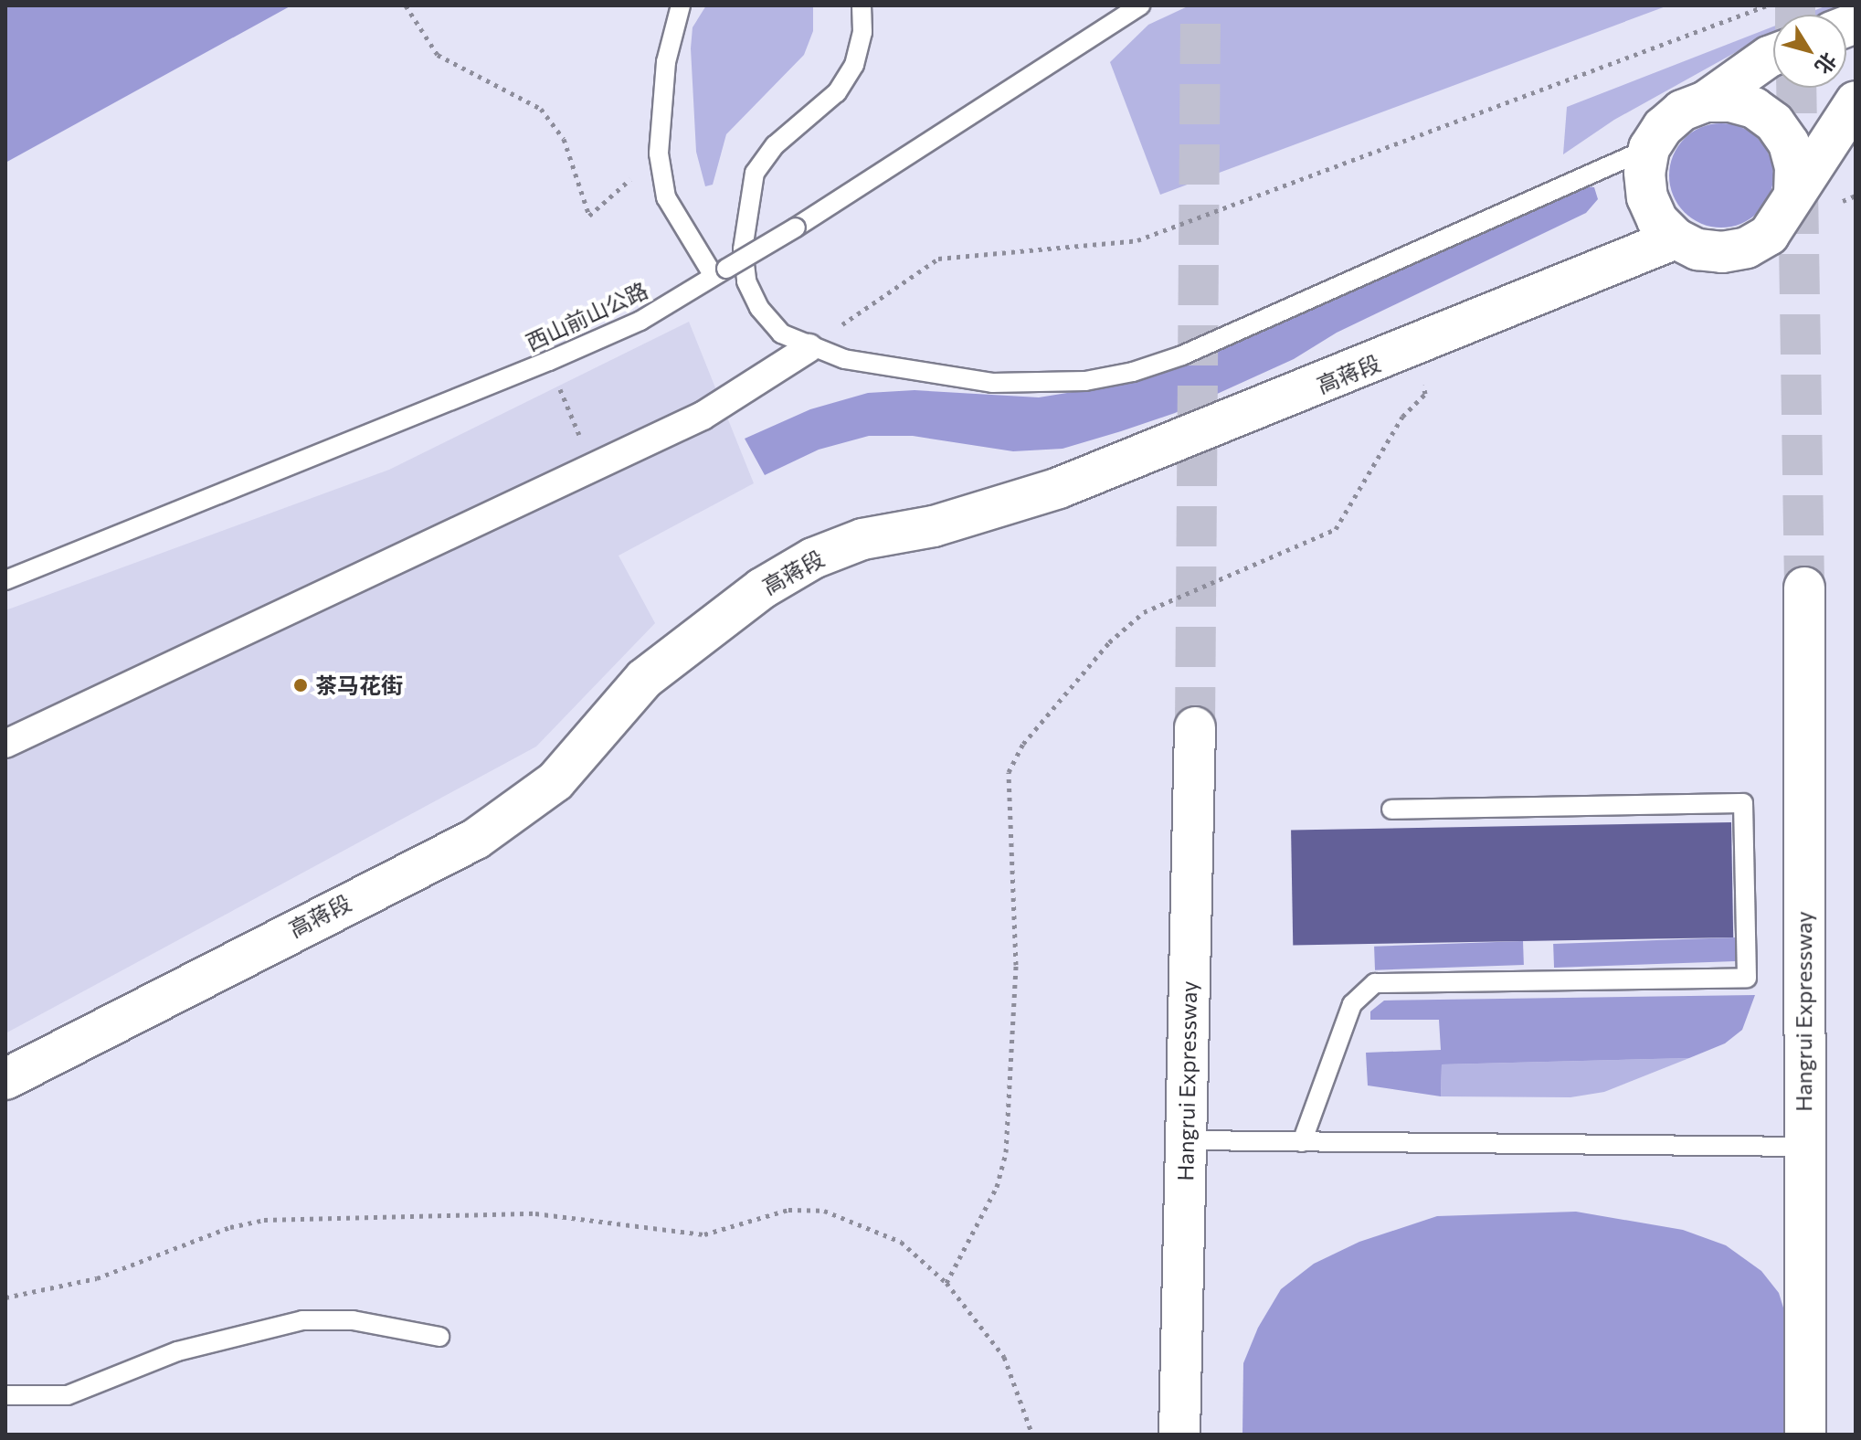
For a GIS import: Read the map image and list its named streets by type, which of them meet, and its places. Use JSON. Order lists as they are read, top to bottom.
{
  "streets": {
    "main road": ["高蒋段", "Hangrui Expressway"],
    "lane": ["西山前山公路"]
  },
  "places": ["茶马花街"],
  "north": "bottom right"
}
